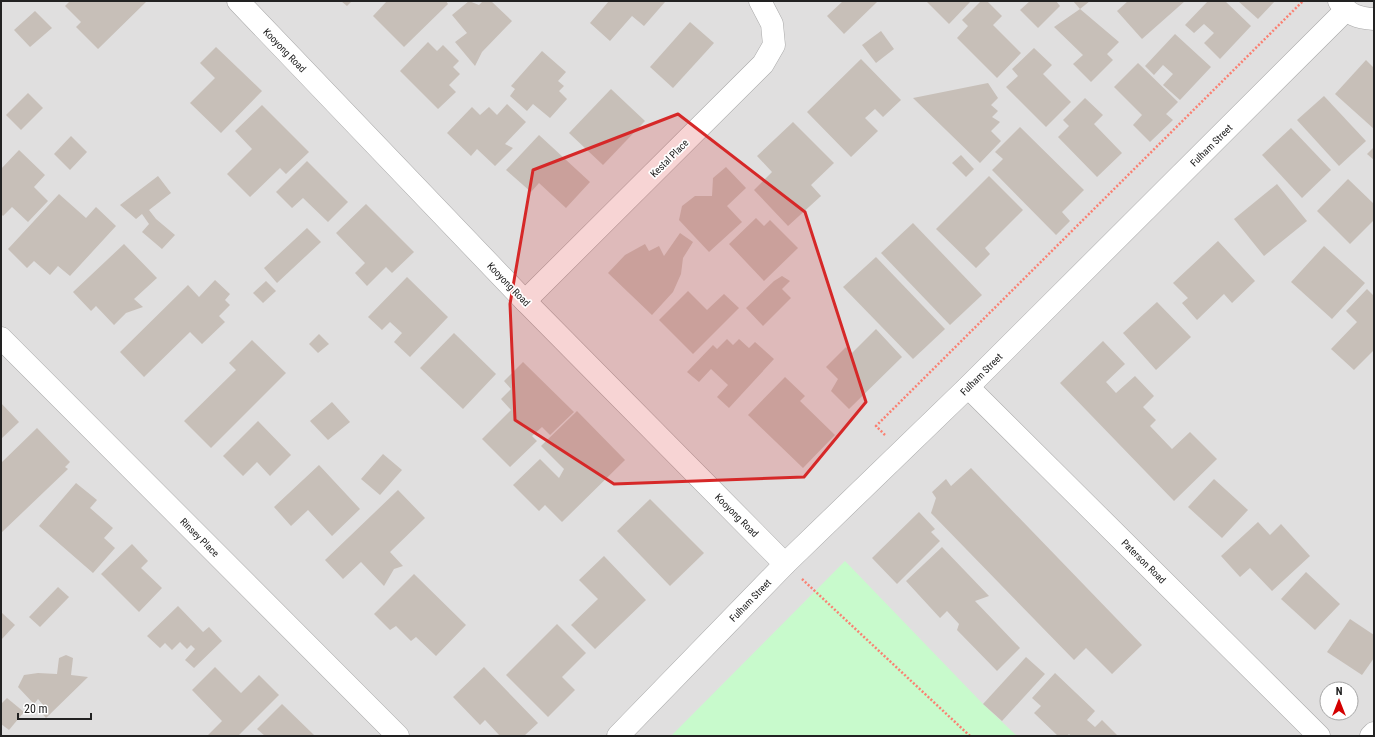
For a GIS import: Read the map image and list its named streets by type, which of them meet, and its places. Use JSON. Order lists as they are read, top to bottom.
{
  "streets": {
    "street": [
      "Kooyong Road",
      "Fulham Street",
      "Kestal Place",
      "Rinsey Place",
      "Paterson Road"
    ]
  },
  "crossings": [
    ["Kooyong Road", "Fulham Street"],
    ["Kooyong Road", "Kestal Place"],
    ["Fulham Street", "Paterson Road"]
  ],
  "scale_bar": "20 m",
  "north": "top"
}
